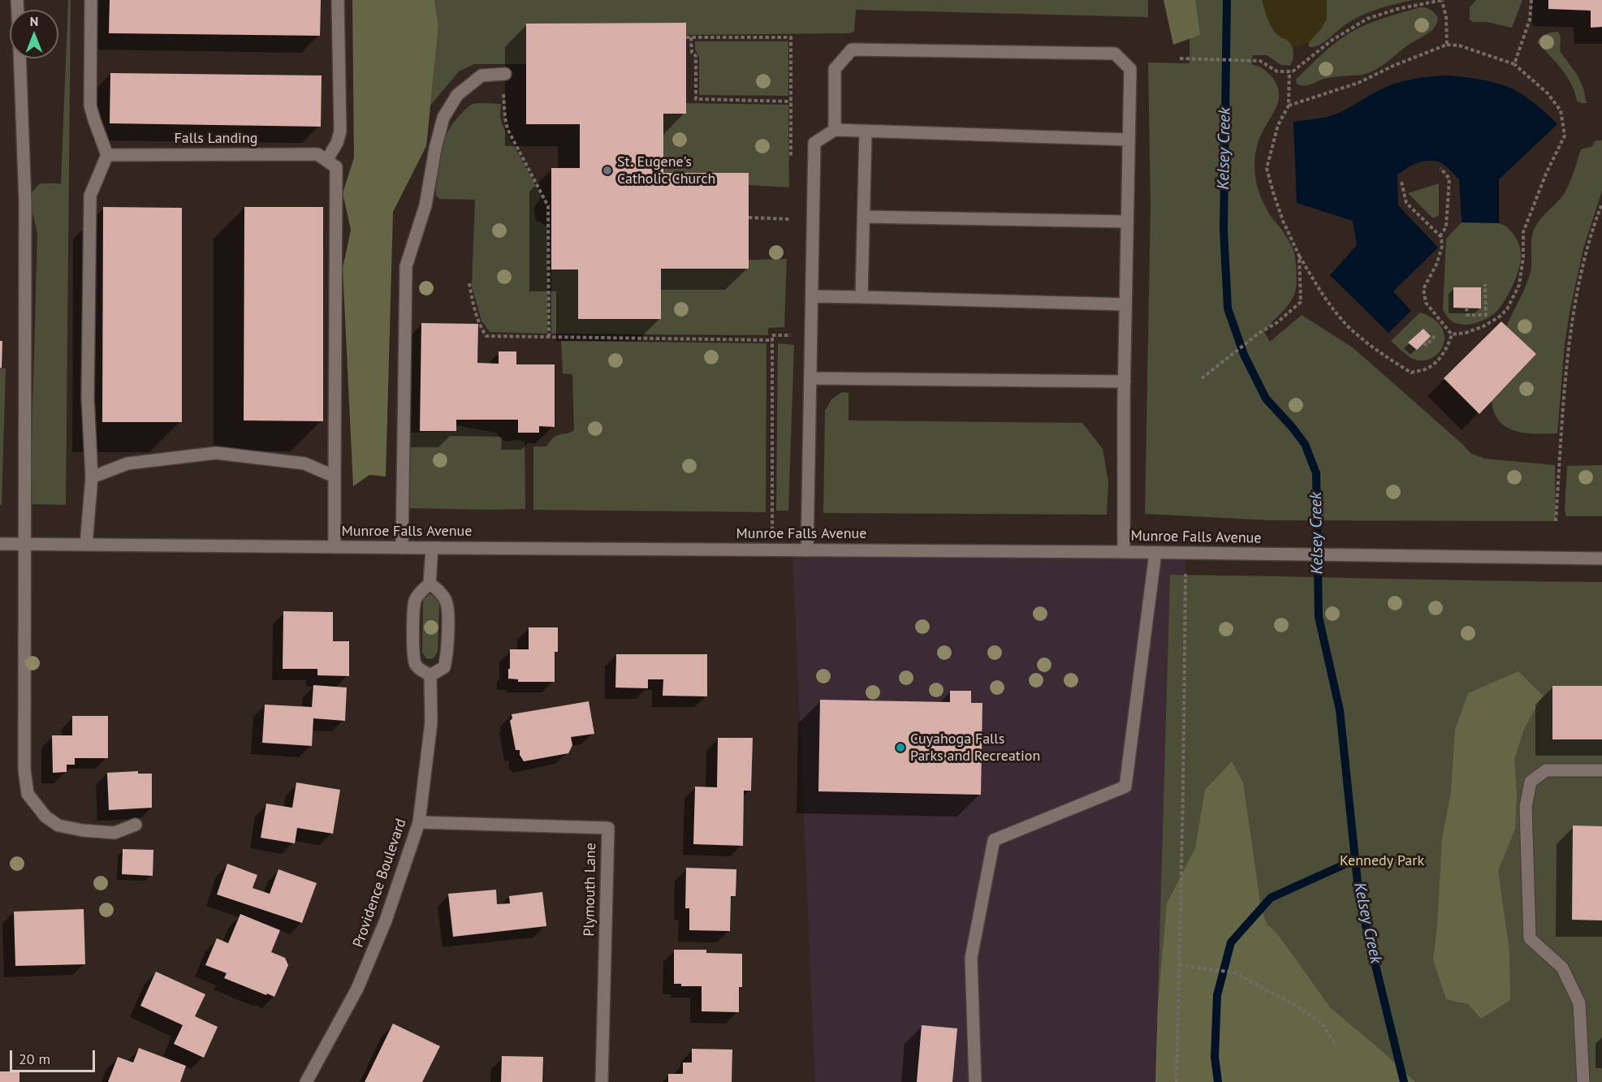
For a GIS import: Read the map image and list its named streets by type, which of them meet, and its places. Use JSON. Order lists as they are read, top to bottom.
{
  "streets": {
    "street": [
      "Falls Landing",
      "Munroe Falls Avenue",
      "Providence Boulevard",
      "Plymouth Lane"
    ]
  },
  "crossings": [
    ["Providence Boulevard", "Plymouth Lane"]
  ],
  "water": ["Kelsey Creek"],
  "parks": ["Kennedy Park"],
  "places": ["St. Eugene's Catholic Church", "Cuyahoga Falls Parks and Recreation"],
  "scale_bar": "20 m",
  "north": "top"
}
